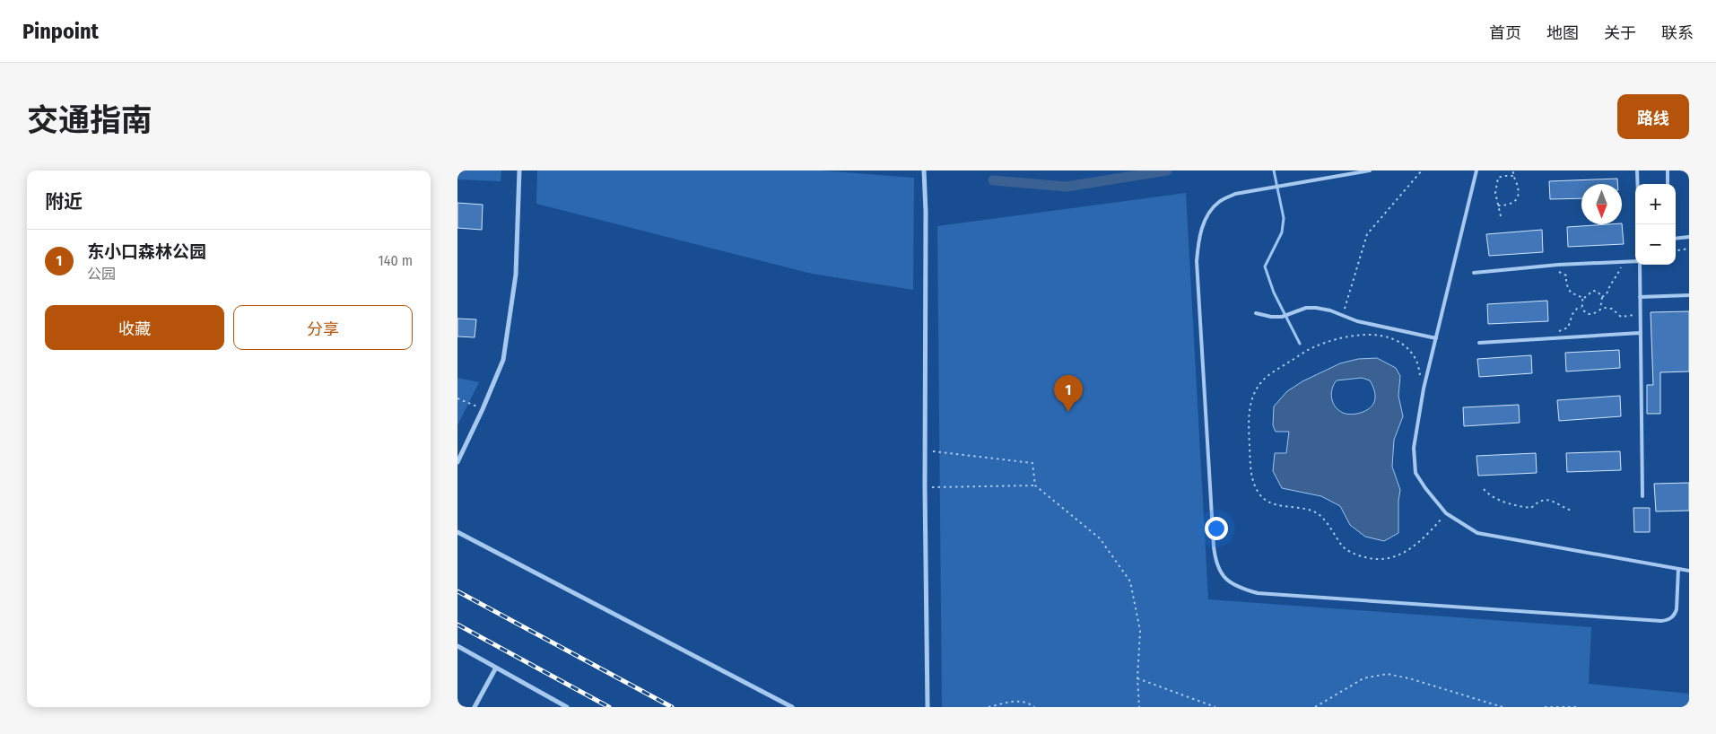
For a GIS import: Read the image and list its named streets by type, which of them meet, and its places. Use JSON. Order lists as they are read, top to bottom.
{
  "north": "bottom",
  "page": {
    "header": "Pinpoint",
    "nav": [
      "首页",
      "地图",
      "关于",
      "联系"
    ],
    "title": "交通指南",
    "buttons": [
      "路线",
      ["收藏", "分享"]
    ],
    "heading": "附近",
    "map_buttons": ["+", "−"],
    "list": [
      {
        "mark": "1",
        "name": "东小口森林公园",
        "note": "公园",
        "value": "140 m"
      }
    ],
    "pins": "1"
  }
}
